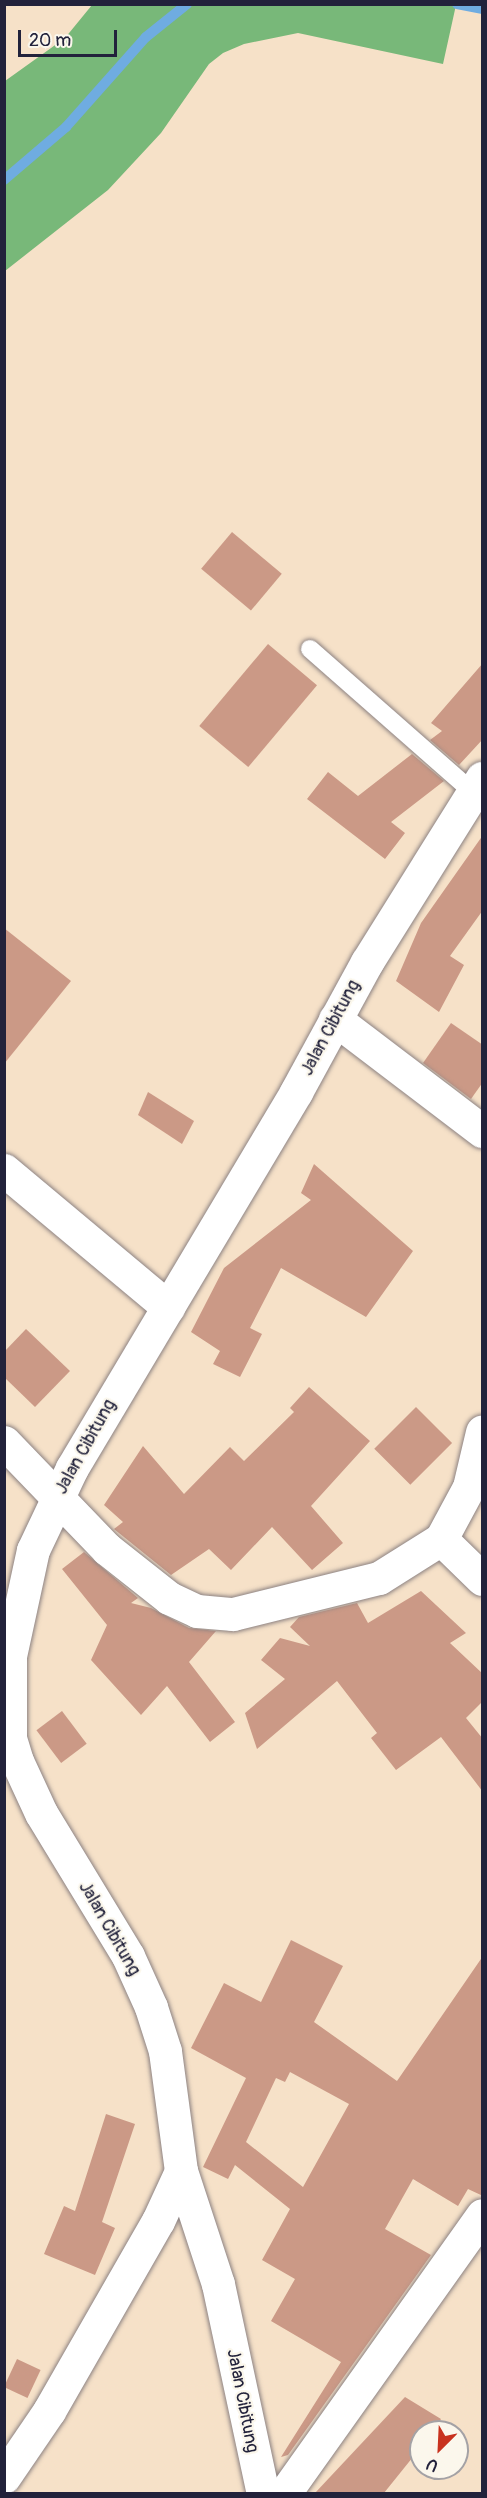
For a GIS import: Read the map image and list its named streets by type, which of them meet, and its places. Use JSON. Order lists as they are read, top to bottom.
{
  "streets": {
    "street": ["Jalan Cibitung"]
  },
  "scale_bar": "20 m",
  "north": "bottom left"
}
